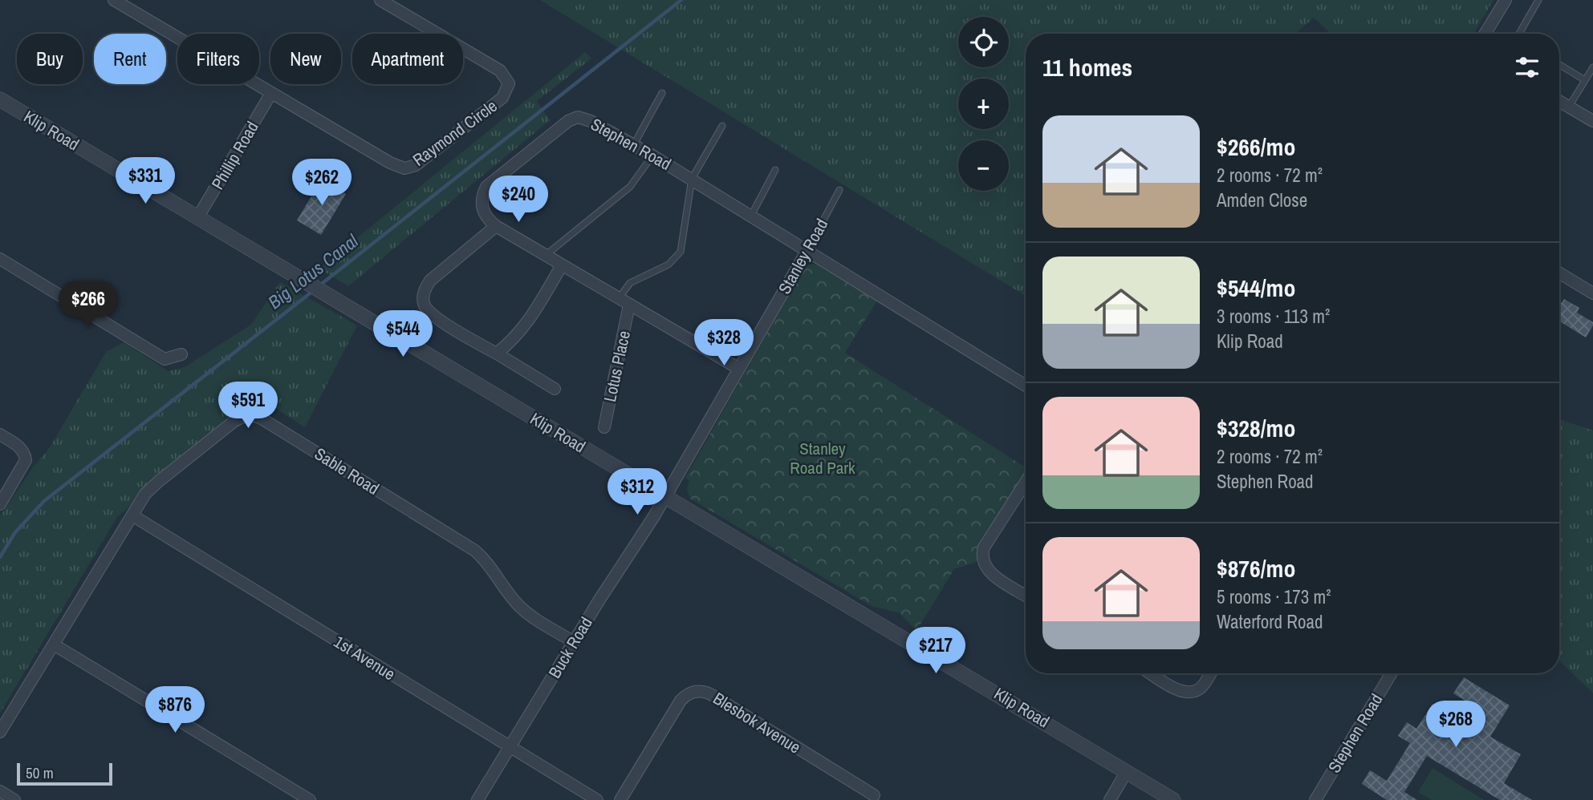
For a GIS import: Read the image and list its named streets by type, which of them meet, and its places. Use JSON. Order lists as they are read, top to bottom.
{
  "streets": {
    "street": [
      "Klip Road",
      "Raymond Circle",
      "Stephen Road",
      "Phillip Road",
      "Stanley Road",
      "Lotus Place",
      "Sable Road",
      "Buck Road",
      "1st Avenue",
      "Blesbok Avenue"
    ]
  },
  "crossings": [
    ["Klip Road", "Phillip Road"],
    ["Klip Road", "Stanley Road"],
    ["Klip Road", "Buck Road"],
    ["Raymond Circle", "Phillip Road"],
    ["Stephen Road", "Stanley Road"],
    ["Stephen Road", "Lotus Place"],
    ["Stanley Road", "Buck Road"],
    ["Sable Road", "Buck Road"],
    ["Sable Road", "1st Avenue"],
    ["Buck Road", "1st Avenue"]
  ],
  "water": ["Big Lotus Canal"],
  "parks": ["Stanley Road Park"],
  "scale_bar": "50 m",
  "page": {
    "map_buttons": ["+", "−"],
    "chip": [
      "Buy",
      "Rent",
      "Filters",
      "New",
      "Apartment"
    ],
    "heading": "11 homes",
    "list": [
      {
        "name": "$266/mo",
        "note": "2 rooms · 72 m² · Amden Close"
      },
      {
        "name": "$544/mo",
        "note": "3 rooms · 113 m² · Klip Road"
      },
      {
        "name": "$328/mo",
        "note": "2 rooms · 72 m² · Stephen Road"
      },
      {
        "name": "$876/mo",
        "note": "5 rooms · 173 m² · Waterford Road"
      }
    ],
    "price": [
      "$331",
      "$262",
      "$240",
      "$266",
      "$544",
      "$328",
      "$591",
      "$312",
      "$217",
      "$876",
      "$268"
    ],
    "scale": "50 m"
  }
}
